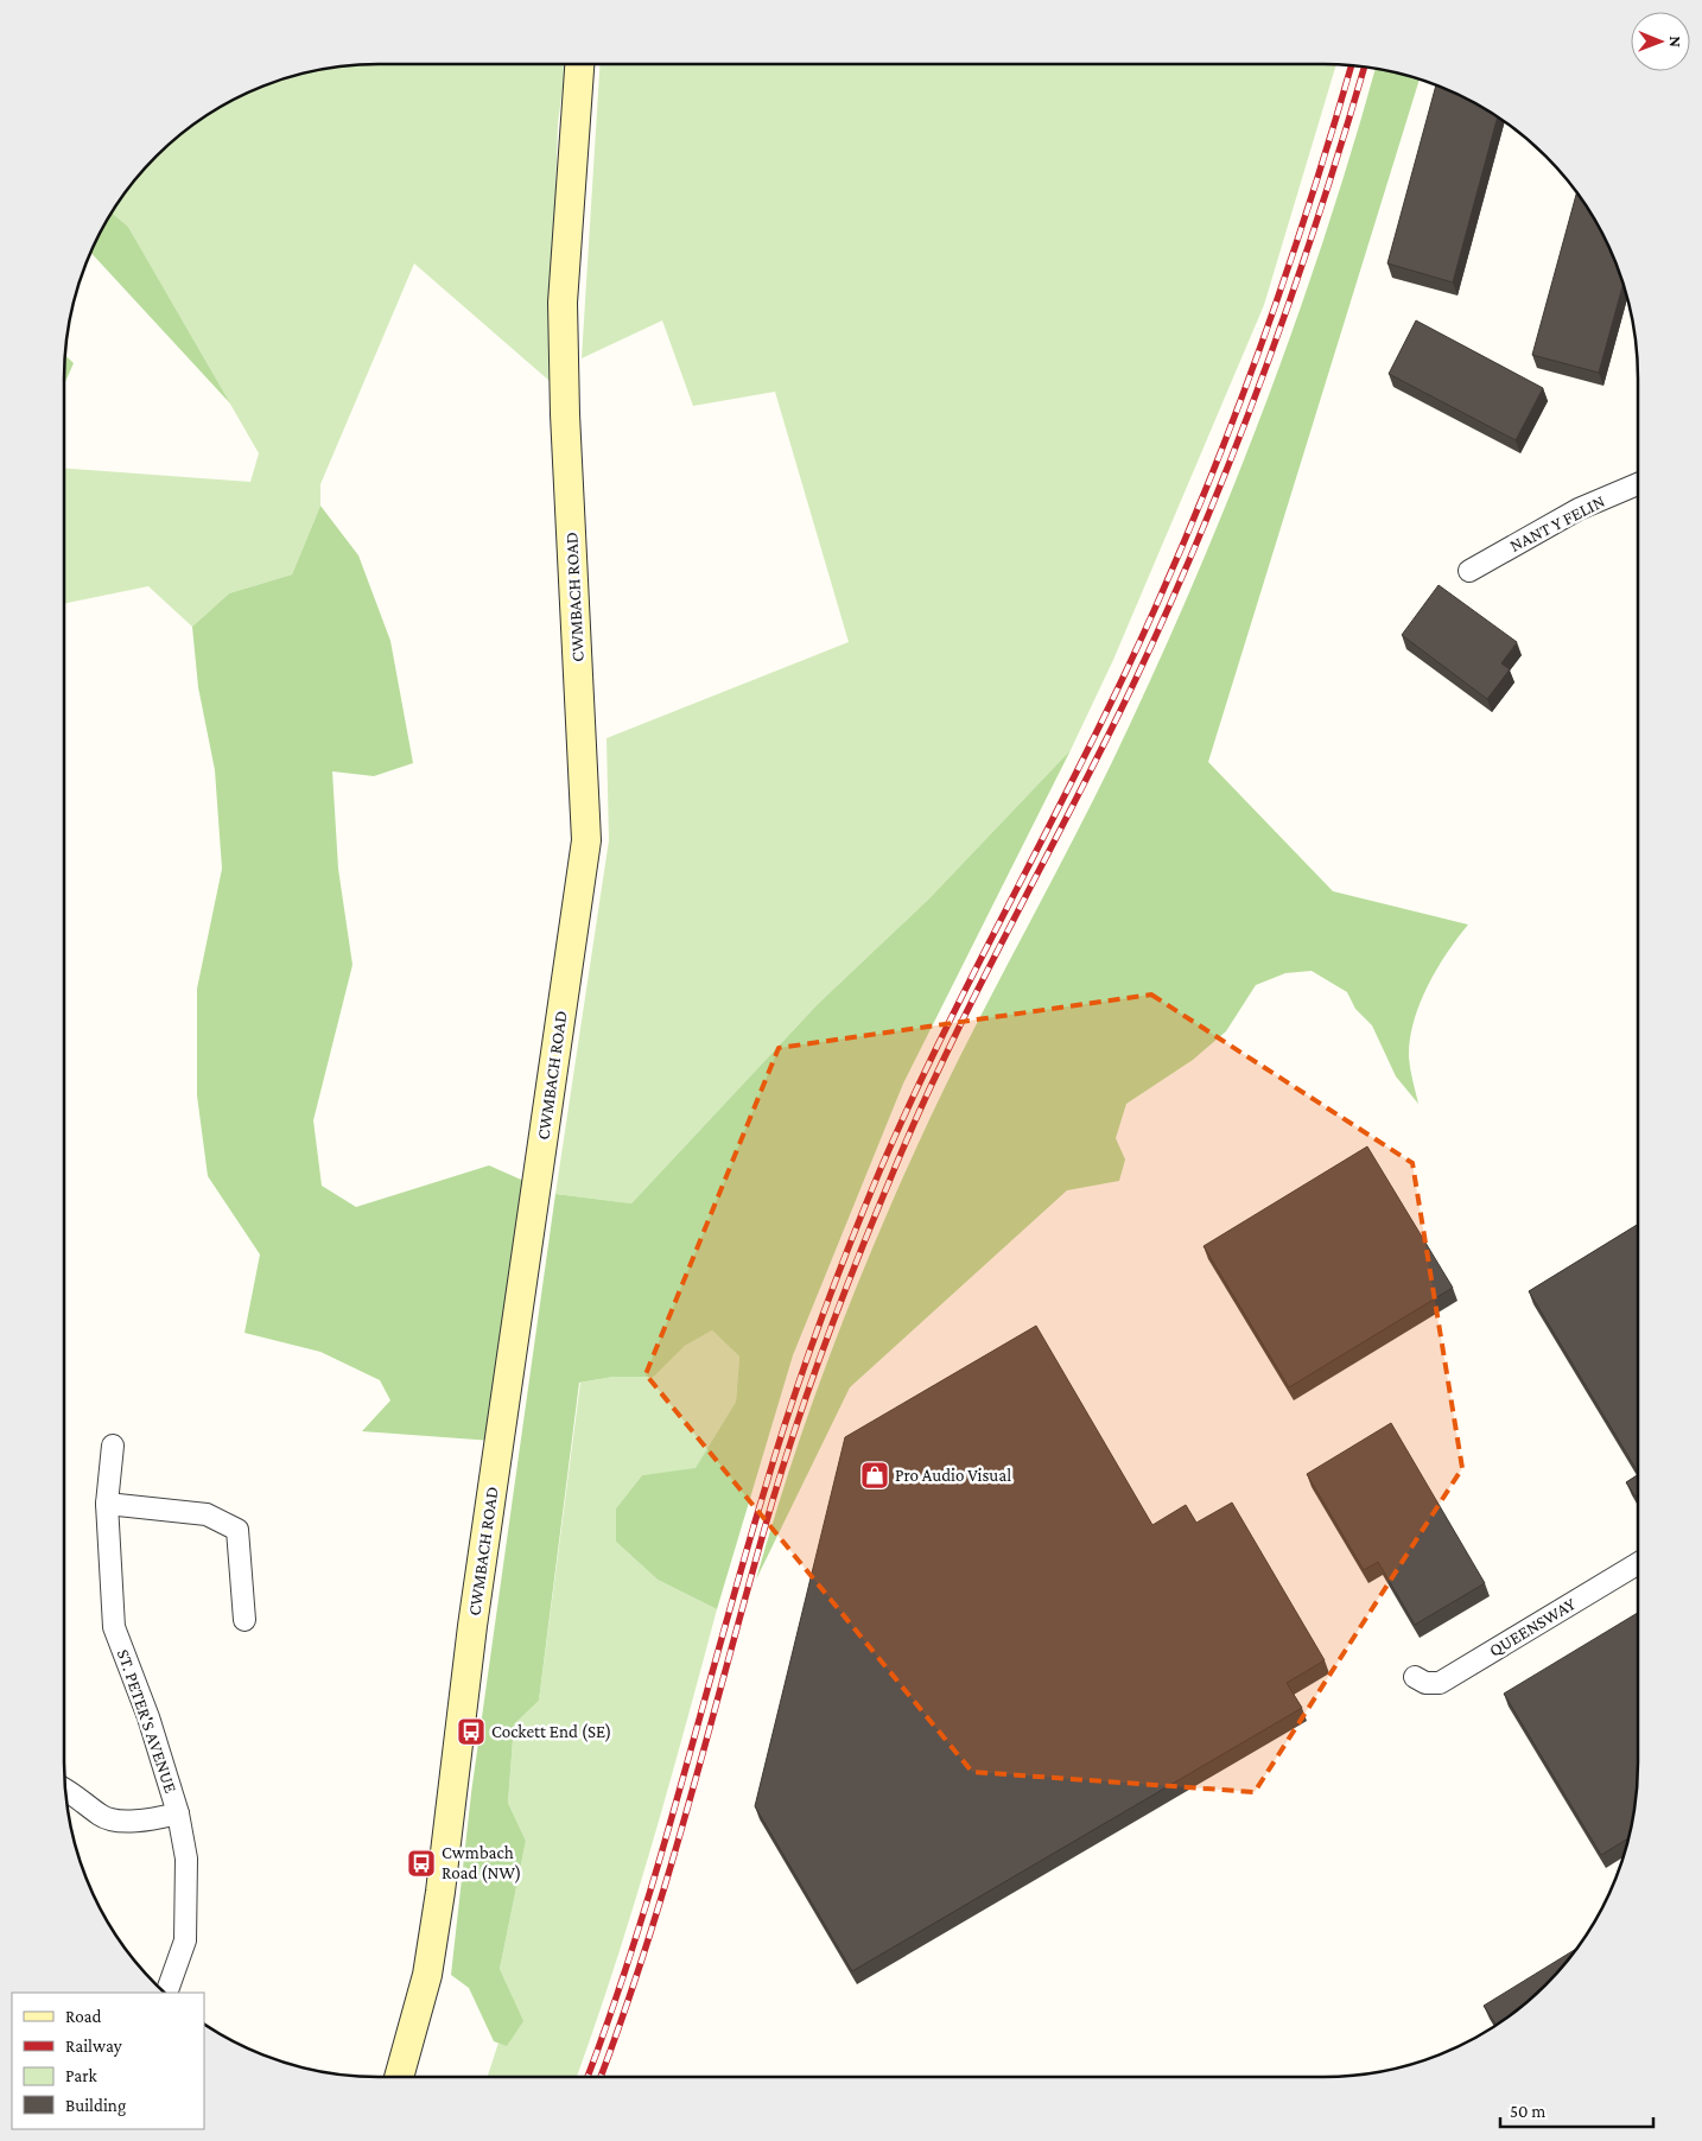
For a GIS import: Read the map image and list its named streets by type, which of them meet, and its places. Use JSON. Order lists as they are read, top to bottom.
{
  "streets": {
    "main road": ["CWMBACH ROAD"],
    "street": ["NANT Y FELIN", "QUEENSWAY", "ST. PETER'S AVENUE"]
  },
  "places": {
    "shop": ["Pro Audio Visual"],
    "bus stop": ["Cockett End (SE)", "Cwmbach Road (NW)"]
  },
  "legend": [
    "Road",
    "Railway",
    "Park",
    "Building"
  ],
  "scale_bar": "50 m",
  "north": "right"
}
